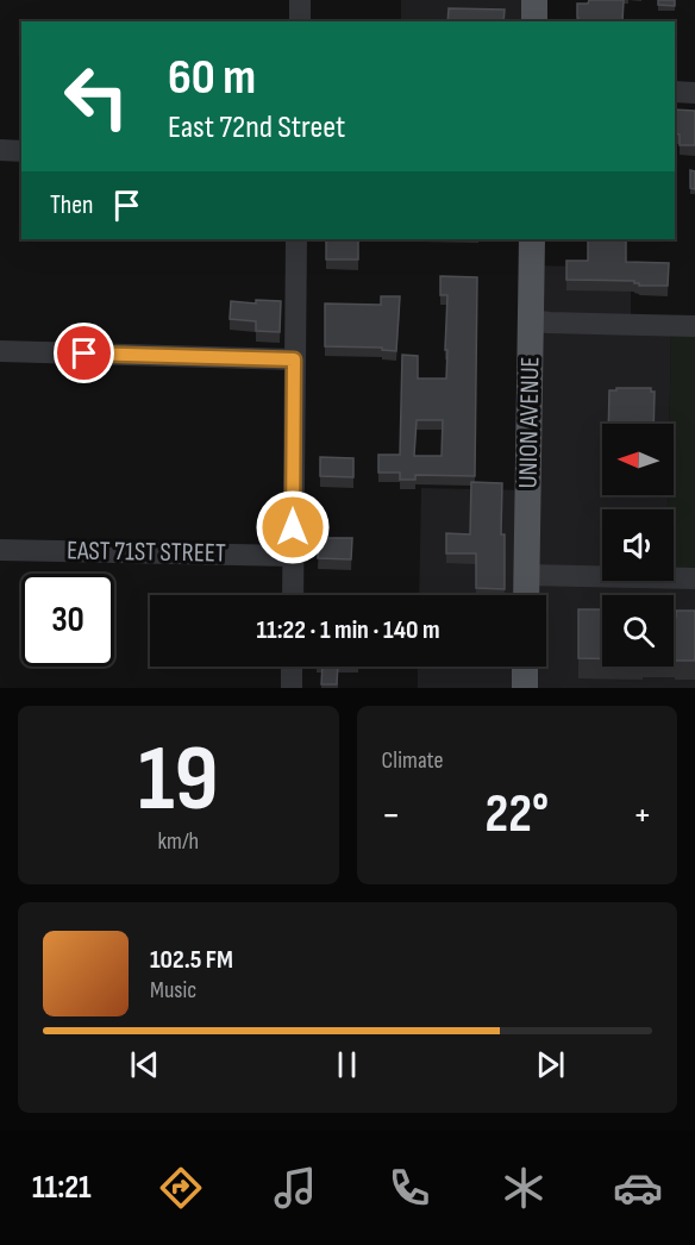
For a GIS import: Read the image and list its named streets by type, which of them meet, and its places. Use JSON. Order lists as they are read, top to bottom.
{
  "streets": {
    "main road": ["UNION AVENUE"],
    "street": ["EAST 71ST STREET"]
  },
  "north": "left",
  "page": {
    "turn": ["60 m", "East 72nd Street"],
    "then": "Then",
    "limit": "30",
    "trip": "11:22 · 1 min · 140 m",
    "tile": [
      ["19", "km/h"],
      "Climate"
    ],
    "heat": ["−", "22°", "+"],
    "song": ["102.5 FM", "Music"],
    "tabs": "11:21"
  }
}
